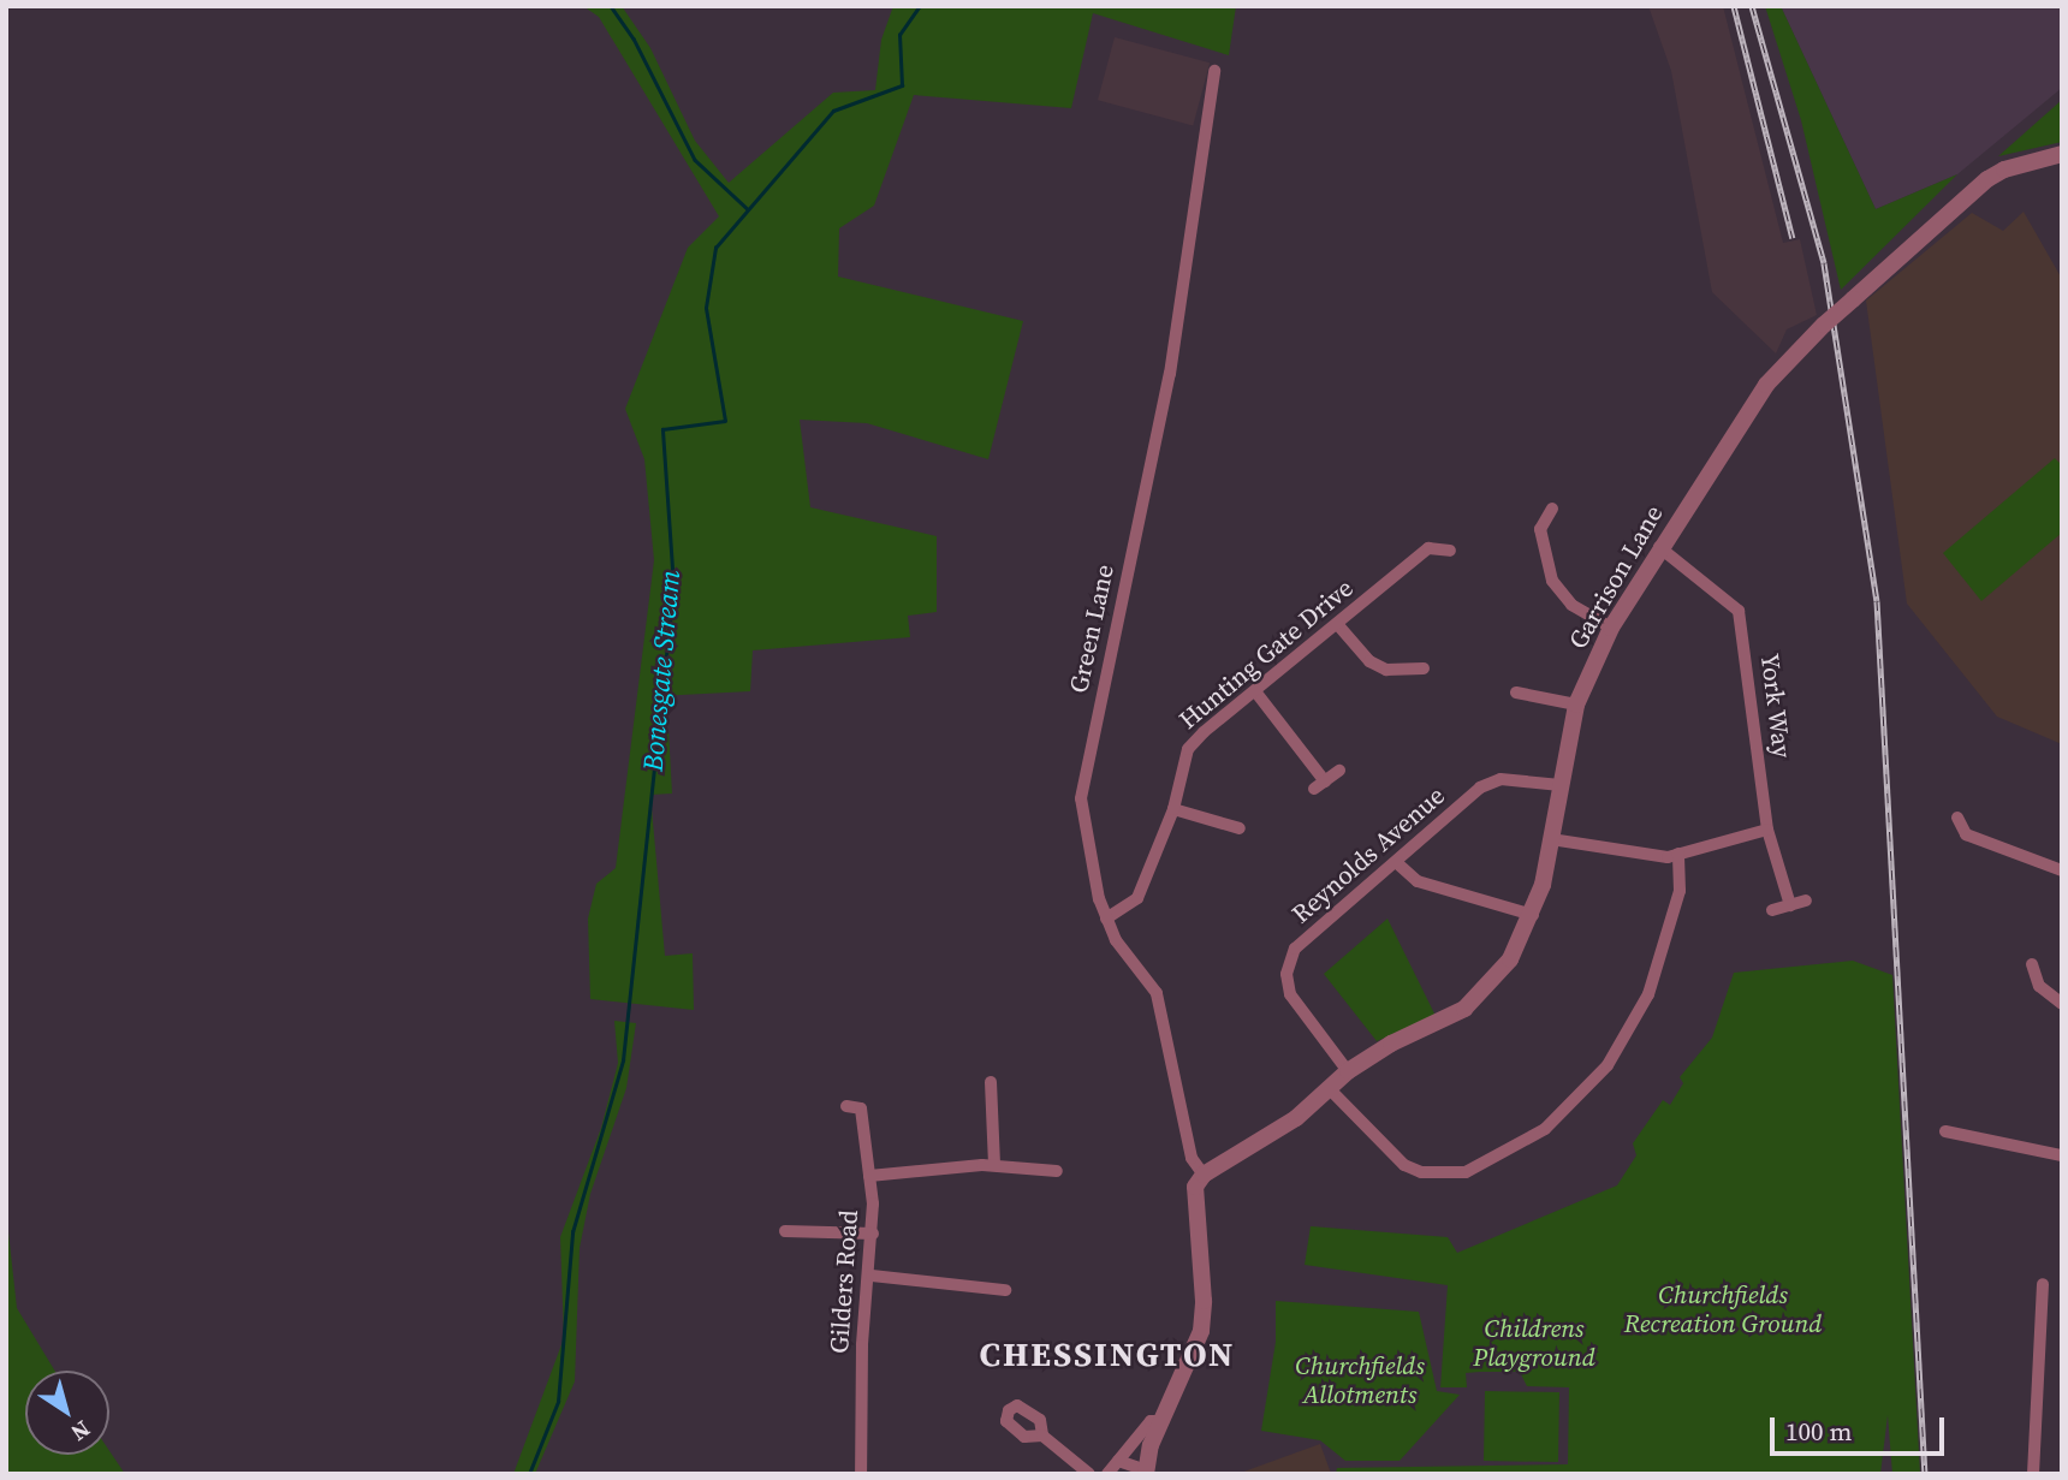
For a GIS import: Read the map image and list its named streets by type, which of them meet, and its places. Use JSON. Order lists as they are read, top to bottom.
{
  "streets": {
    "street": [
      "Garrison Lane",
      "Green Lane",
      "Hunting Gate Drive",
      "York Way",
      "Reynolds Avenue",
      "Gilders Road"
    ]
  },
  "crossings": [
    ["Garrison Lane", "Green Lane"],
    ["Garrison Lane", "York Way"],
    ["Garrison Lane", "Reynolds Avenue"],
    ["Green Lane", "Hunting Gate Drive"]
  ],
  "districts": ["CHESSINGTON"],
  "water": ["Bonesgate Stream"],
  "parks": ["Churchfields Recreation Ground", "Childrens Playground", "Churchfields Allotments"],
  "scale_bar": "100 m",
  "north": "bottom right"
}
